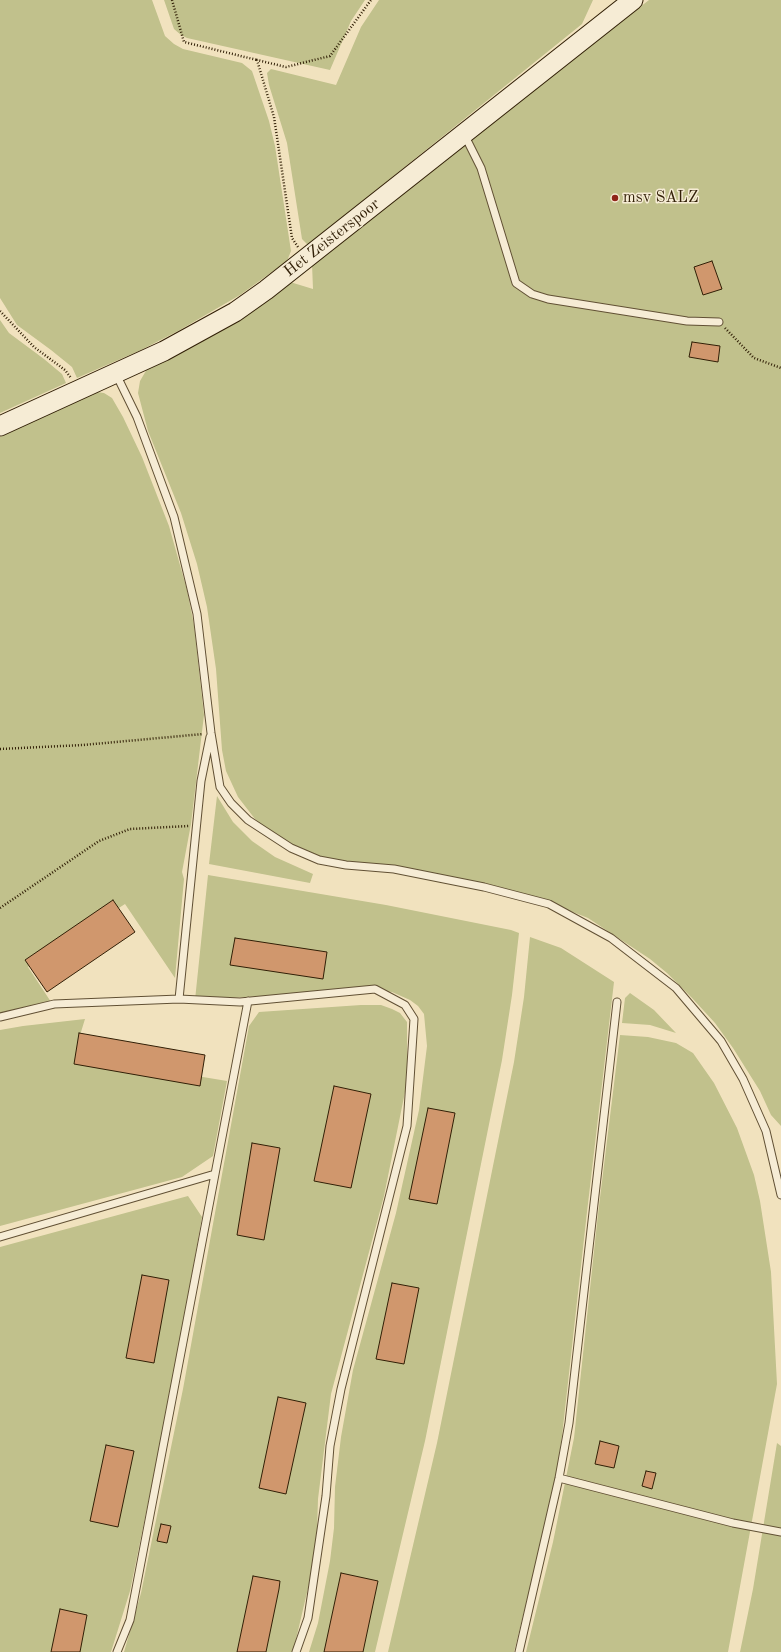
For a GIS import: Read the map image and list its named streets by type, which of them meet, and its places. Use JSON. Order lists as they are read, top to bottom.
{
  "streets": {
    "street": ["Het Zeisterspoor"]
  },
  "places": ["msv SALZ"]
}
